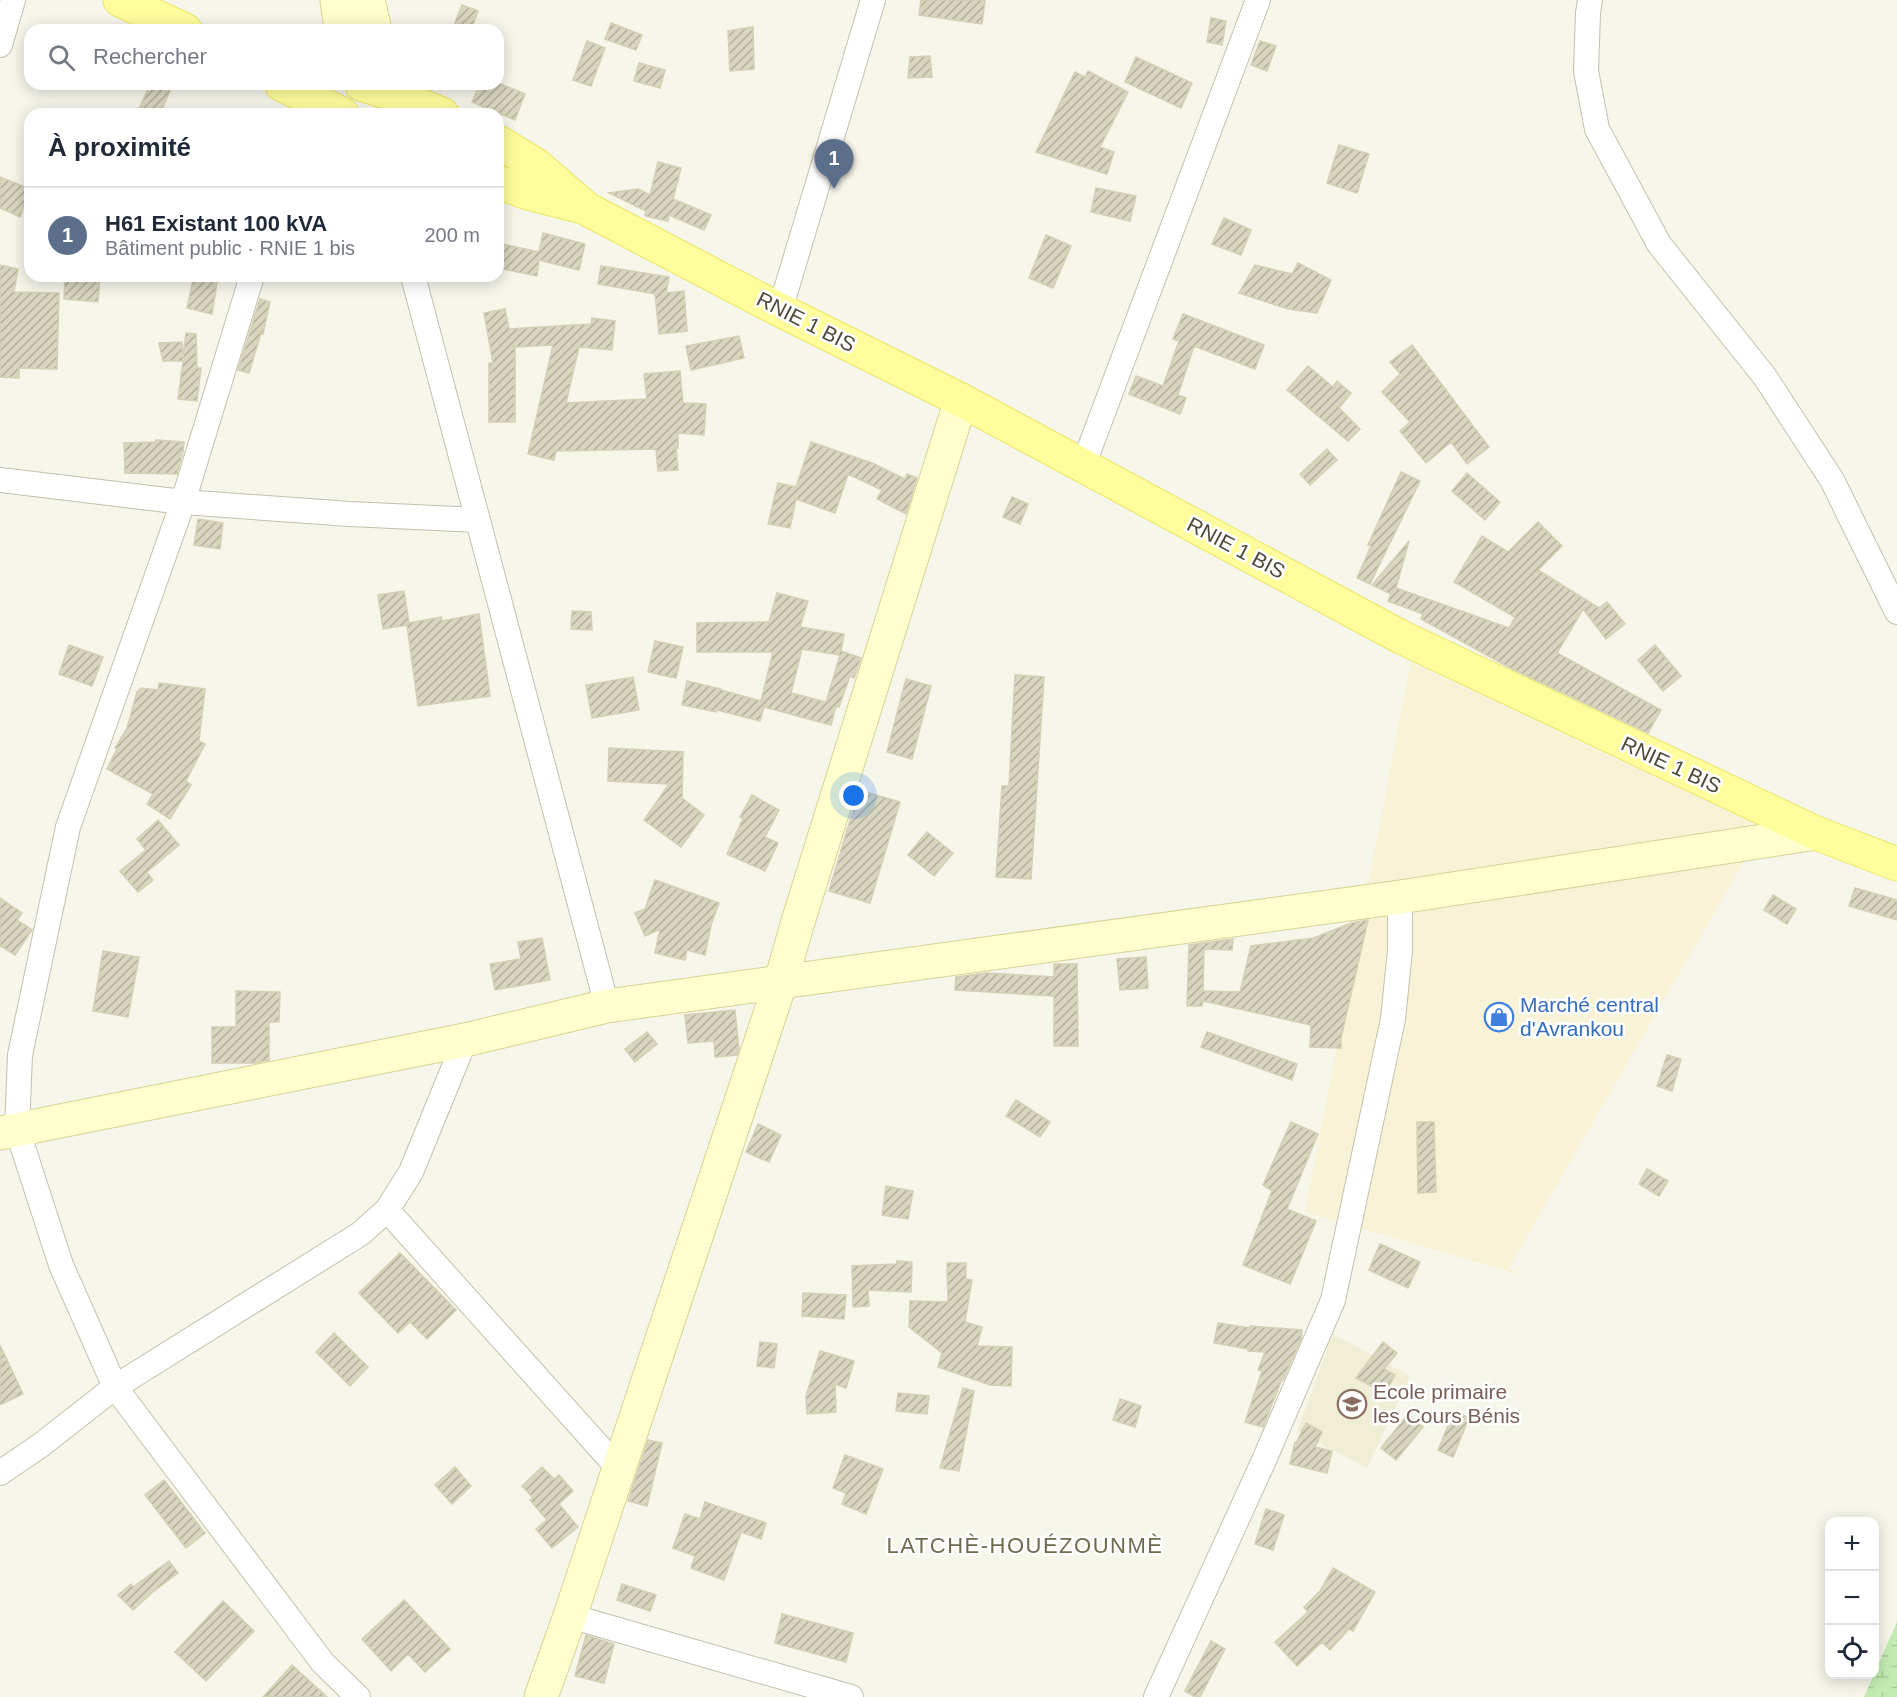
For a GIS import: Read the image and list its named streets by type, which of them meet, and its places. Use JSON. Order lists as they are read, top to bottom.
{
  "streets": {
    "main road": ["RNIE 1 BIS"]
  },
  "districts": ["LATCHÈ-HOUÉZOUNMÈ"],
  "places": {
    "shop": ["Marché central d'Avrankou"],
    "school or university": ["Ecole primaire les Cours Bénis"]
  },
  "page": {
    "search": "Rechercher",
    "heading": "À proximité",
    "pins": "1",
    "list": [
      {
        "mark": "1",
        "name": "H61 Existant 100 kVA",
        "note": "Bâtiment public · RNIE 1 bis",
        "value": "200 m"
      }
    ],
    "map_buttons": ["+", "−"]
  }
}
